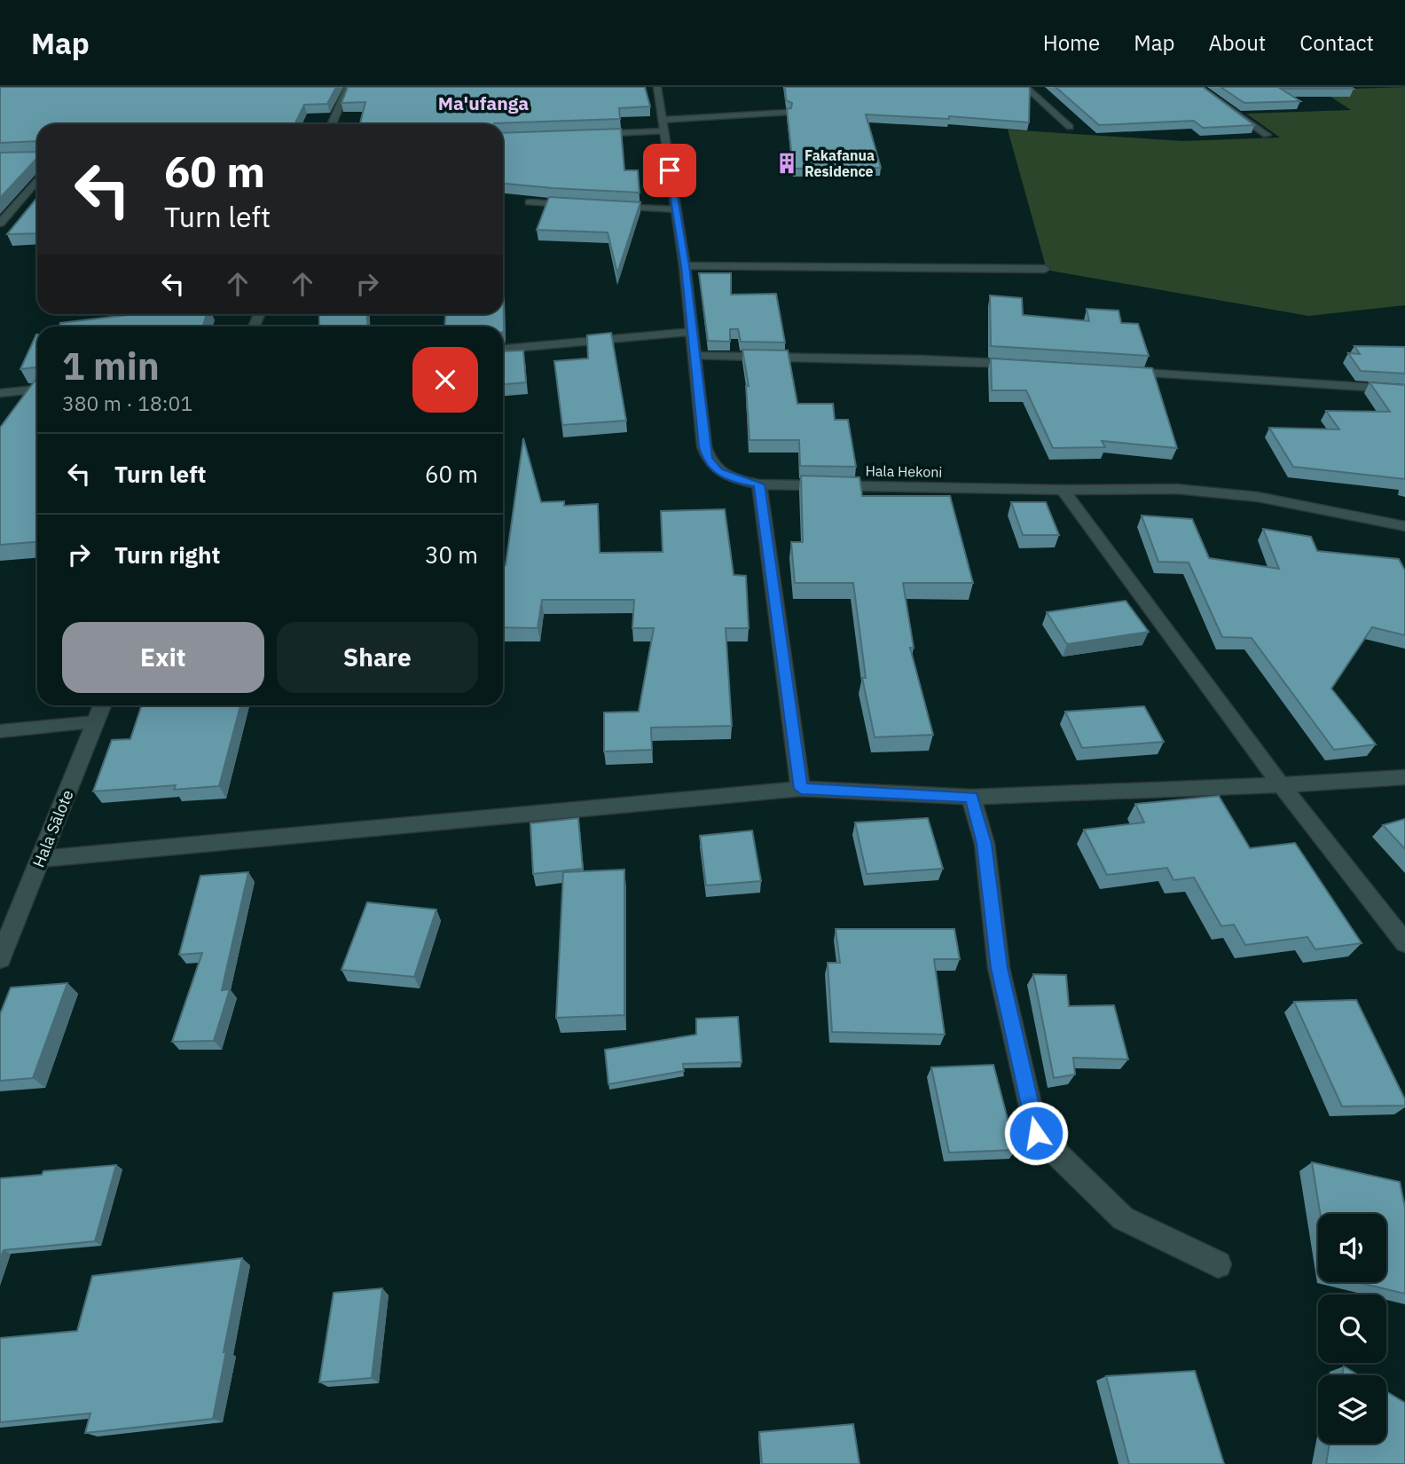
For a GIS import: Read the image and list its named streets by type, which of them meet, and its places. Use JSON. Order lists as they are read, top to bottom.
{
  "streets": {
    "street": ["Hala Hekoni", "Hala Sālote"]
  },
  "districts": ["Ma'ufanga"],
  "places": {
    "building": ["Fakafanua Residence"]
  },
  "page": {
    "header": "Map",
    "nav": [
      "Home",
      "Map",
      "About",
      "Contact"
    ],
    "turn": ["60 m", "Turn left"],
    "heading": ["1 min", "380 m · 18:01"],
    "list": [
      {
        "name": "Turn left",
        "value": "60 m"
      },
      {
        "name": "Turn right",
        "value": "30 m"
      }
    ],
    "buttons": ["Exit", "Share"]
  }
}
